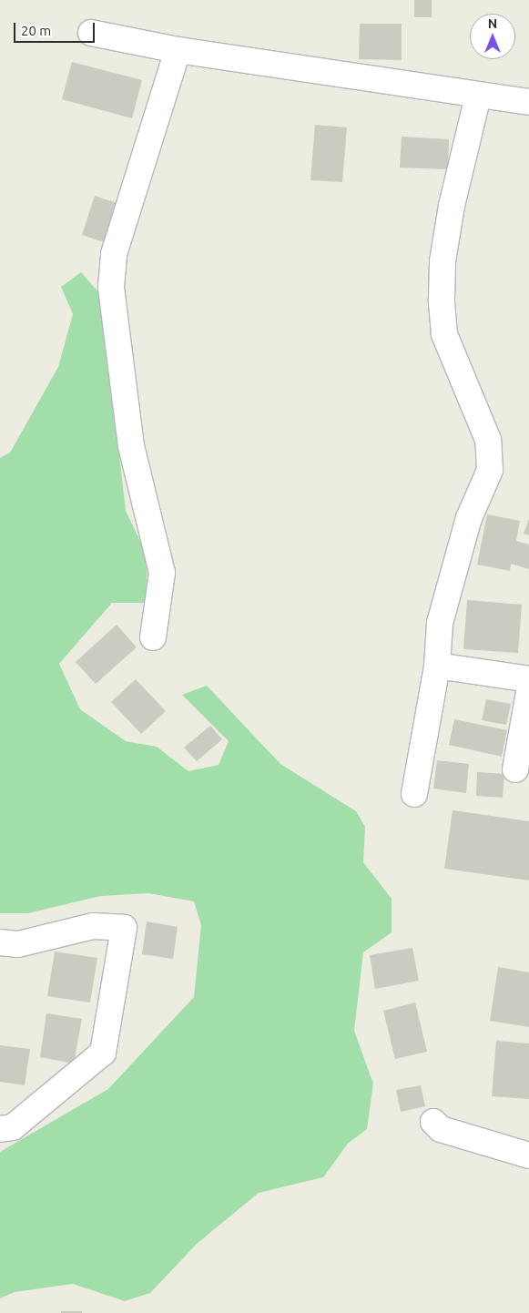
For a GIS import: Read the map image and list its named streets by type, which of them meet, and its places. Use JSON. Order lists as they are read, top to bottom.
{
  "scale_bar": "20 m",
  "north": "top"
}
